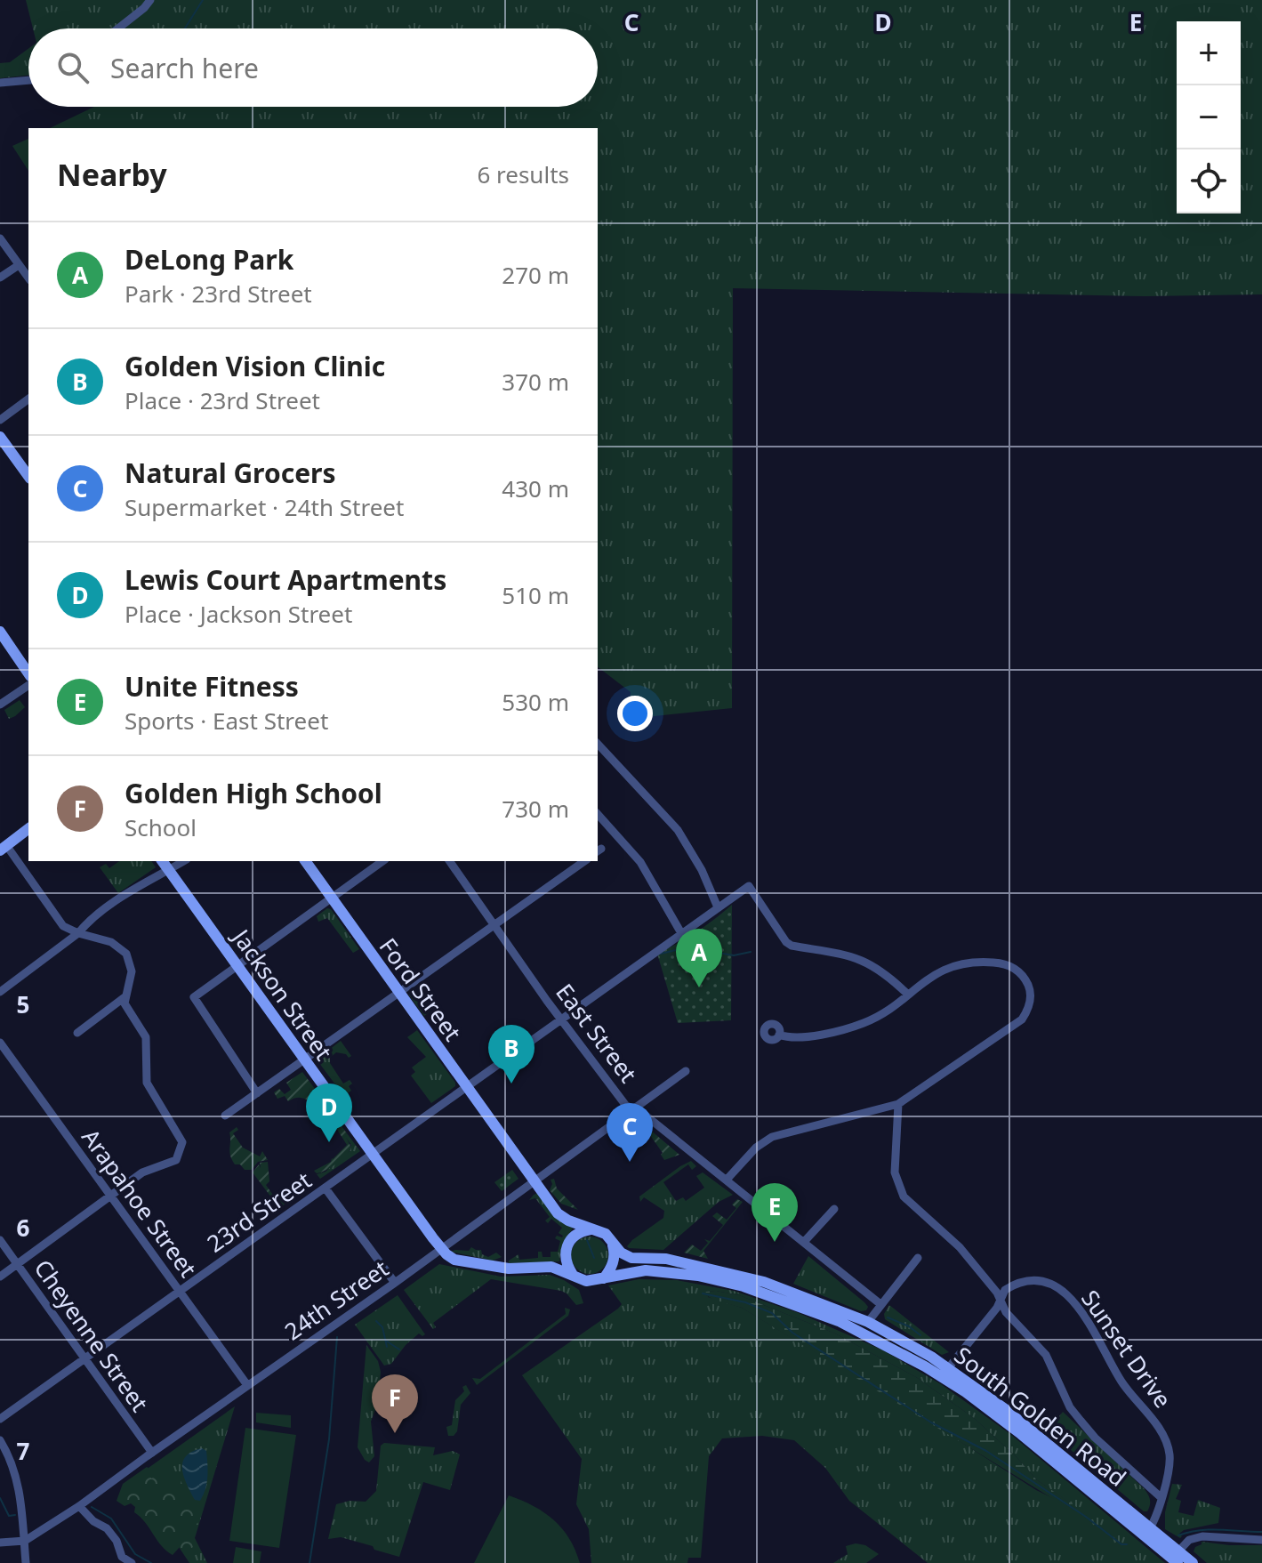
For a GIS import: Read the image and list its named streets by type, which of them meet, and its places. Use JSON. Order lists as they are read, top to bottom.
{
  "streets": {
    "main road": ["Ford Street", "Jackson Street", "South Golden Road"],
    "street": [
      "East Street",
      "Arapahoe Street",
      "23rd Street",
      "24th Street",
      "Cheyenne Street",
      "Sunset Drive"
    ]
  },
  "crossings": [
    ["Ford Street", "Jackson Street"],
    ["Ford Street", "23rd Street"],
    ["Ford Street", "24th Street"],
    ["Ford Street", "South Golden Road"],
    ["Jackson Street", "23rd Street"],
    ["Jackson Street", "24th Street"],
    ["Jackson Street", "South Golden Road"],
    ["East Street", "23rd Street"],
    ["East Street", "24th Street"],
    ["Arapahoe Street", "23rd Street"],
    ["Arapahoe Street", "24th Street"],
    ["23rd Street", "Cheyenne Street"],
    ["24th Street", "Cheyenne Street"],
    ["Sunset Drive", "South Golden Road"]
  ],
  "page": {
    "map_buttons": ["+", "−"],
    "search": "Search here",
    "heading": ["Nearby", "6 results"],
    "list": [
      {
        "mark": "A",
        "name": "DeLong Park",
        "note": "Park · 23rd Street",
        "value": "270 m"
      },
      {
        "mark": "B",
        "name": "Golden Vision Clinic",
        "note": "Place · 23rd Street",
        "value": "370 m"
      },
      {
        "mark": "C",
        "name": "Natural Grocers",
        "note": "Supermarket · 24th Street",
        "value": "430 m"
      },
      {
        "mark": "D",
        "name": "Lewis Court Apartments",
        "note": "Place · Jackson Street",
        "value": "510 m"
      },
      {
        "mark": "E",
        "name": "Unite Fitness",
        "note": "Sports · East Street",
        "value": "530 m"
      },
      {
        "mark": "F",
        "name": "Golden High School",
        "note": "School",
        "value": "730 m"
      }
    ],
    "pins": [
      "A",
      "B",
      "D",
      "C",
      "E",
      "F"
    ]
  },
  "grid": {
    "columns": ["C", "D", "E"],
    "rows": ["5", "6", "7"]
  }
}
